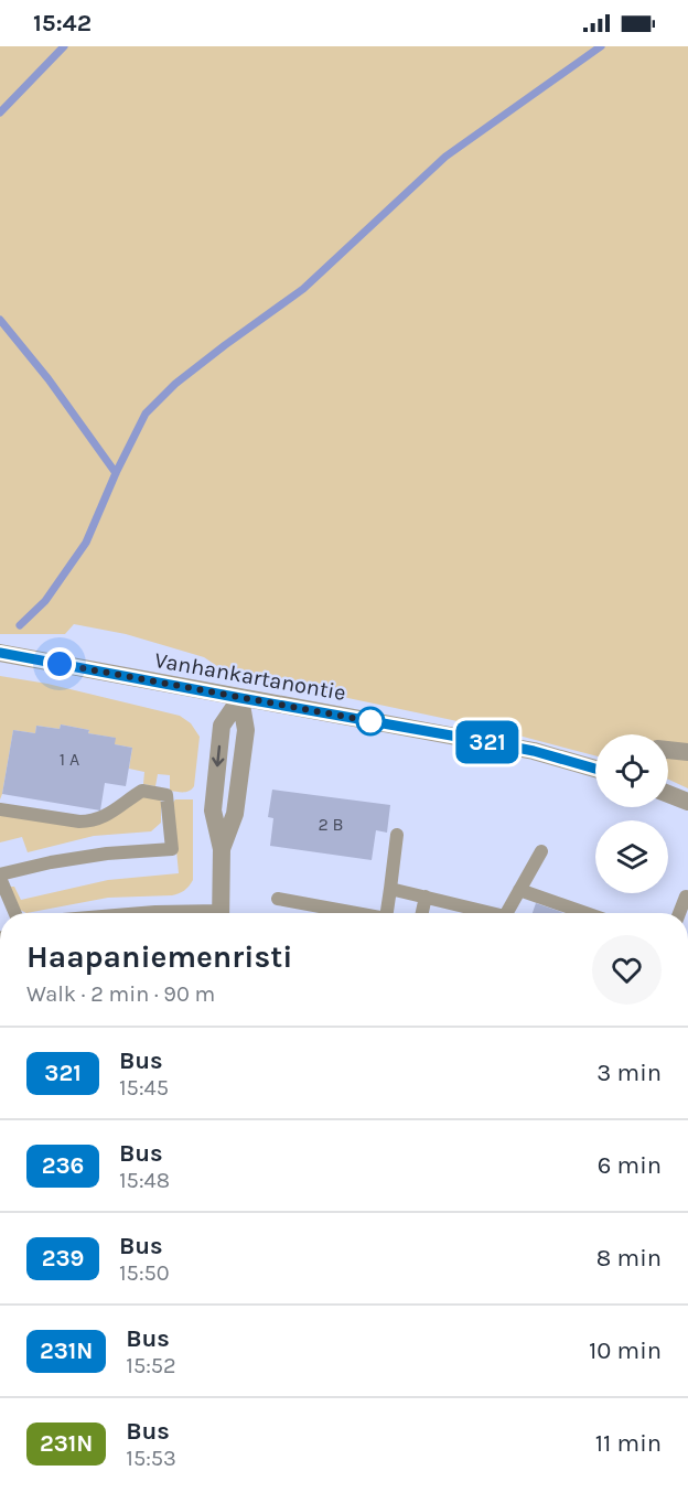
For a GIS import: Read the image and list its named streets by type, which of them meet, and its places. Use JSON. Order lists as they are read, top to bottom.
{
  "streets": {
    "street": ["Vanhankartanontie"]
  },
  "lines": ["bus line 321"],
  "house_numbers": ["1 A", "2 B"],
  "page": {
    "status": "15:42",
    "on_map": "321",
    "heading": ["Haapaniemenristi", "Walk · 2 min · 90 m"],
    "list": [
      {
        "mark": "321",
        "name": "Bus",
        "note": "15:45",
        "value": "3 min"
      },
      {
        "mark": "236",
        "name": "Bus",
        "note": "15:48",
        "value": "6 min"
      },
      {
        "mark": "239",
        "name": "Bus",
        "note": "15:50",
        "value": "8 min"
      },
      {
        "mark": "231N",
        "name": "Bus",
        "note": "15:52",
        "value": "10 min"
      },
      {
        "mark": "231N",
        "name": "Bus",
        "note": "15:53",
        "value": "11 min"
      }
    ]
  }
}
